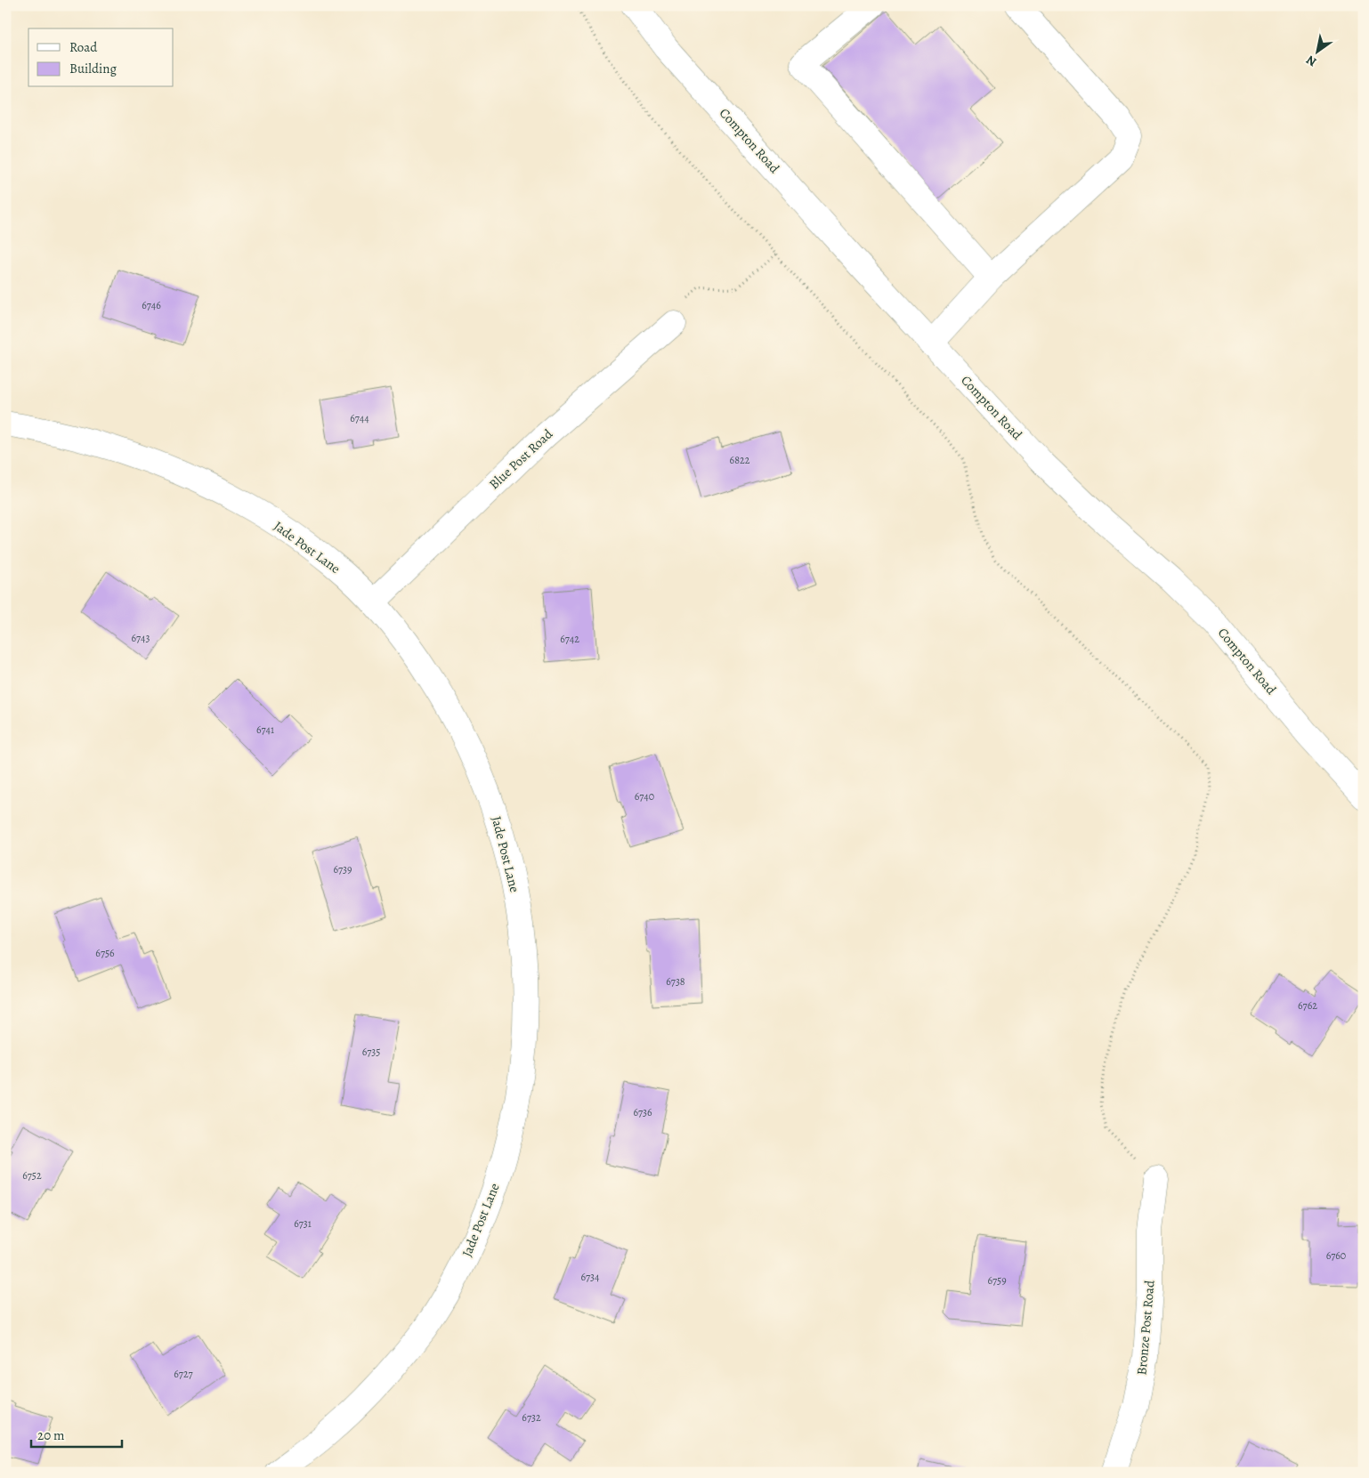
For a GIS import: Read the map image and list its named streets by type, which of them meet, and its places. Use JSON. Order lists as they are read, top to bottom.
{
  "streets": {
    "street": [
      "Compton Road",
      "Blue Post Road",
      "Jade Post Lane",
      "Bronze Post Road"
    ]
  },
  "crossings": [
    ["Blue Post Road", "Jade Post Lane"]
  ],
  "house_numbers": [
    "6746",
    "6744",
    "6822",
    "6743",
    "6742",
    "6741",
    "6740",
    "6739",
    "6756",
    "6738",
    "6762",
    "6735",
    "6736",
    "6752",
    "6731",
    "6760",
    "6734",
    "6759",
    "6727",
    "6732"
  ],
  "legend": ["Road", "Building"],
  "scale_bar": "20 m",
  "north": "bottom left"
}
